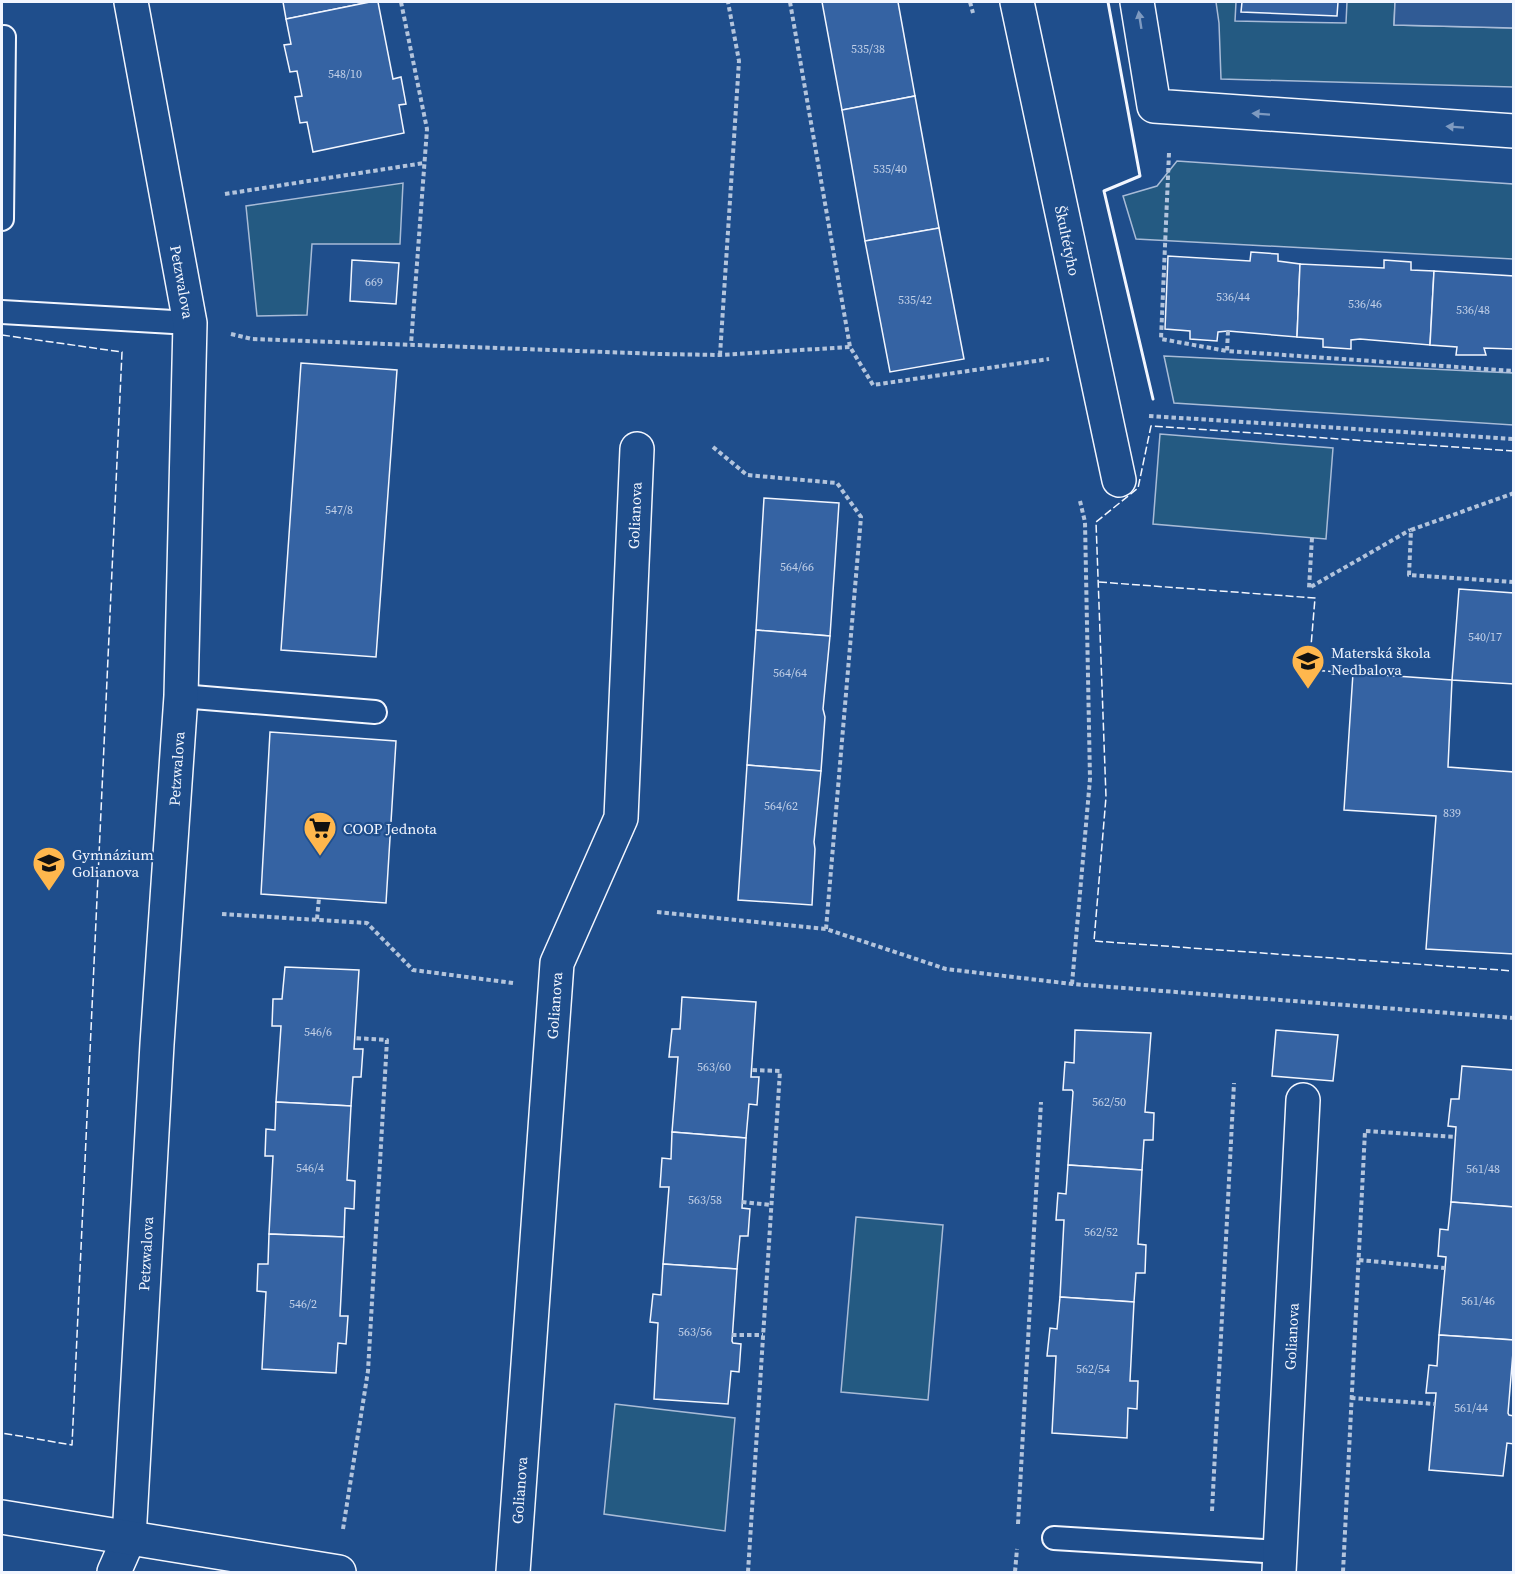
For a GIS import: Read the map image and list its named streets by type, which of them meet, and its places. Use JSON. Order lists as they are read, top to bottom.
{
  "streets": {
    "street": ["Škultétyho", "Petzwalova", "Golianova"]
  },
  "places": {
    "school or university": ["Materská škola Nedbalova", "Gymnázium Golianova"],
    "supermarket": ["COOP Jednota"]
  },
  "house_numbers": [
    "535/38",
    "548/10",
    "535/40",
    "669",
    "536/44",
    "535/42",
    "536/46",
    "536/48",
    "547/8",
    "564/66",
    "540/17",
    "564/64",
    "564/62",
    "839",
    "546/6",
    "563/60",
    "562/50",
    "546/4",
    "561/48",
    "563/58",
    "562/52",
    "561/46",
    "546/2",
    "563/56",
    "562/54",
    "561/44"
  ]
}
